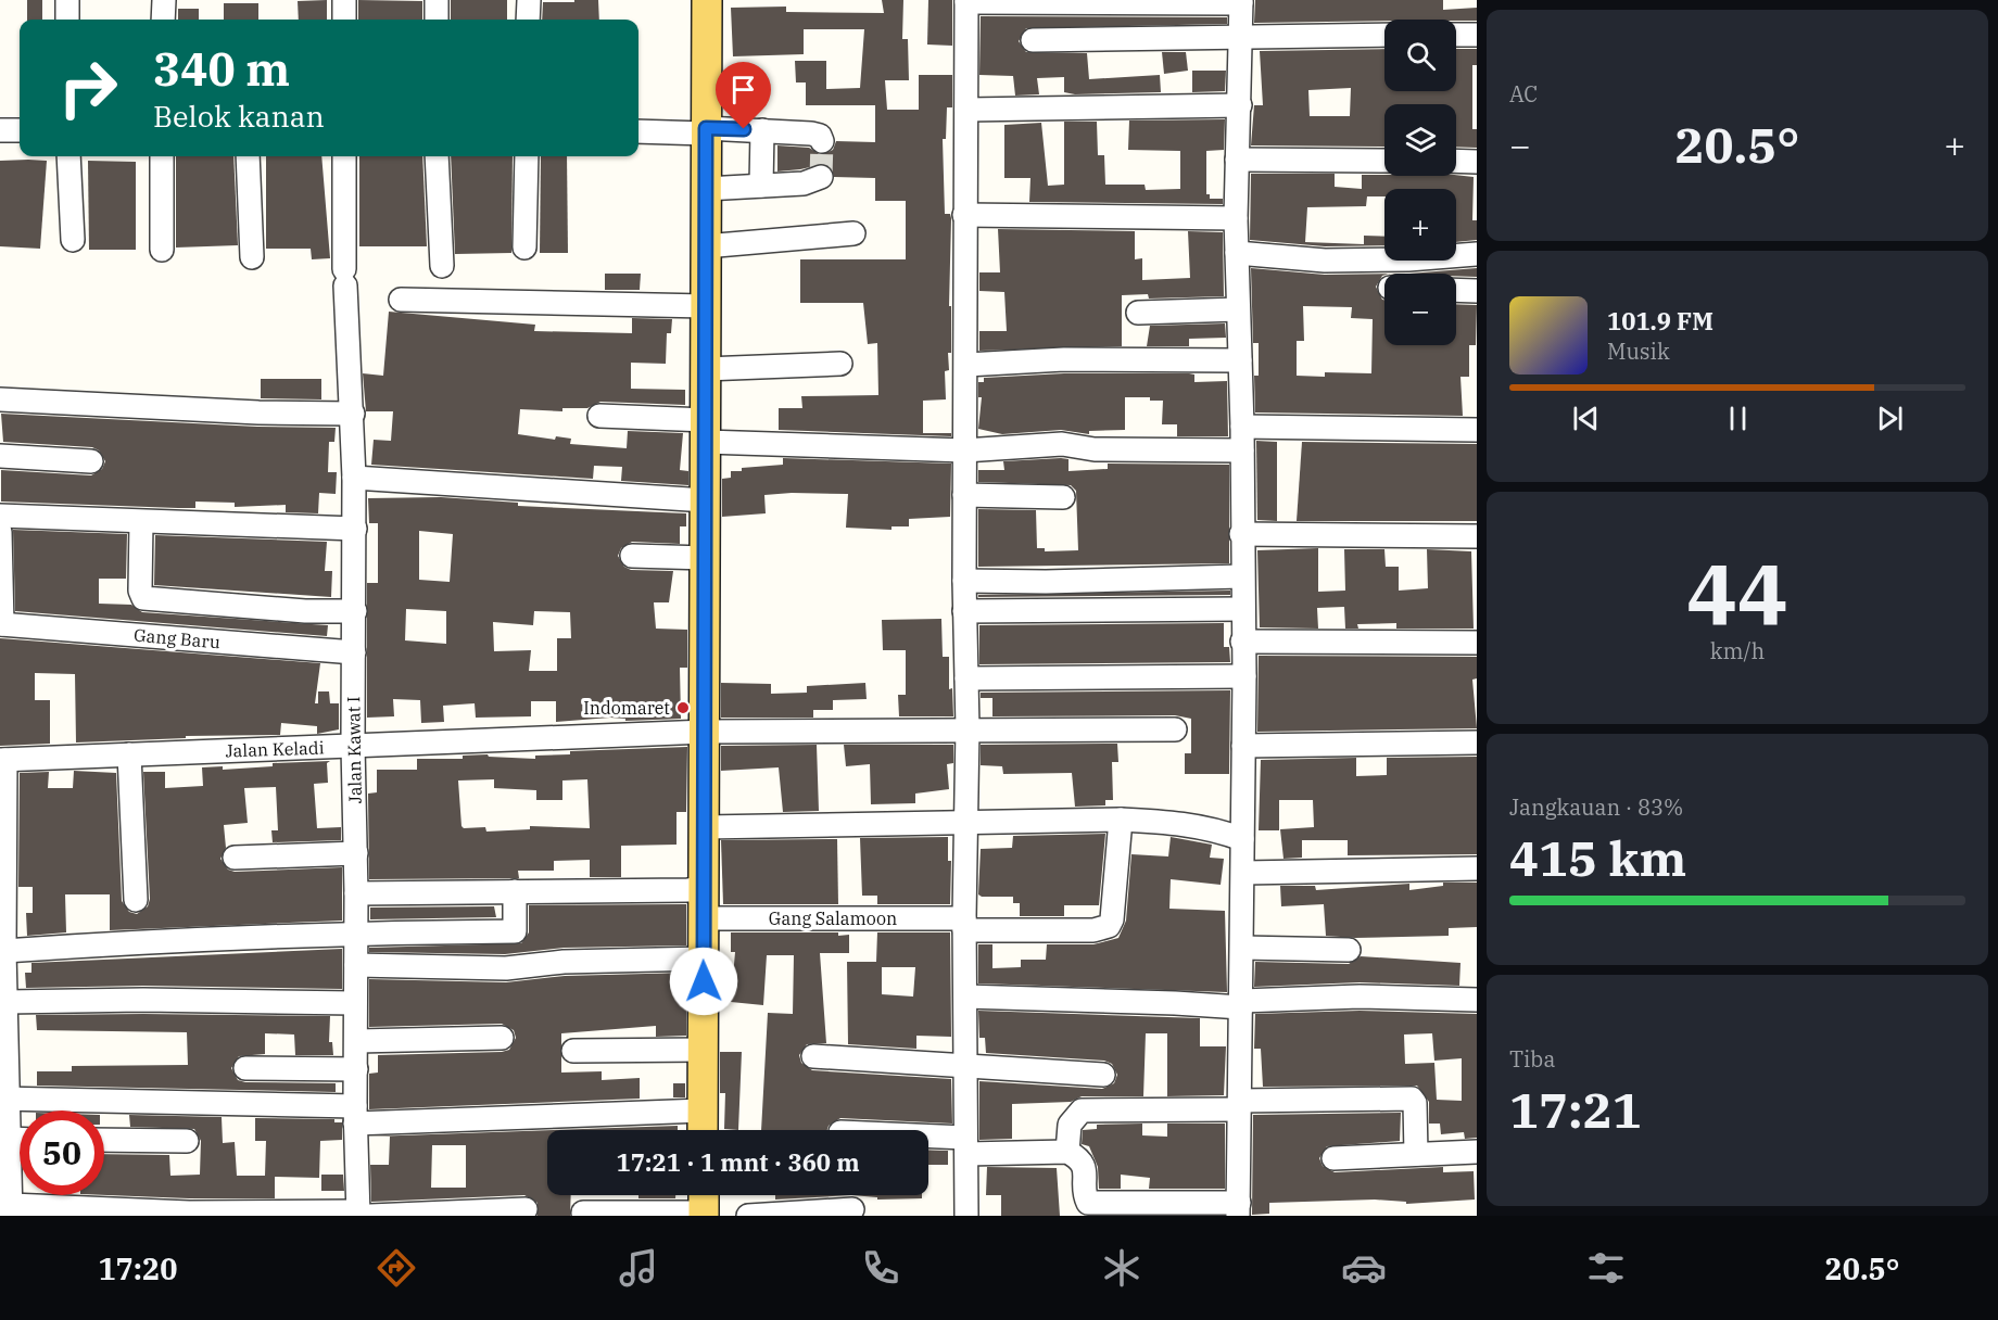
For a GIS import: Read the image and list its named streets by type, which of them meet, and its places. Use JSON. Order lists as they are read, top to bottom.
{
  "streets": {
    "street": [
      "Gang Baru",
      "Jalan Keladi",
      "Jalan Kawat I",
      "Gang Salamoon"
    ]
  },
  "crossings": [
    ["Gang Baru", "Jalan Kawat I"],
    ["Jalan Keladi", "Jalan Kawat I"]
  ],
  "places": ["Indomaret"],
  "page": {
    "tile": [
      "AC",
      ["44", "km/h"],
      ["Jangkauan · 83%", "415 km"],
      ["Tiba", "17:21"]
    ],
    "map_buttons": ["+", "−"],
    "turn": ["340 m", "Belok kanan"],
    "heat": ["−", "20.5°", "+"],
    "song": ["101.9 FM", "Musik"],
    "limit": "50",
    "trip": "17:21 · 1 mnt · 360 m",
    "tabs": ["17:20", "20.5°"]
  }
}
